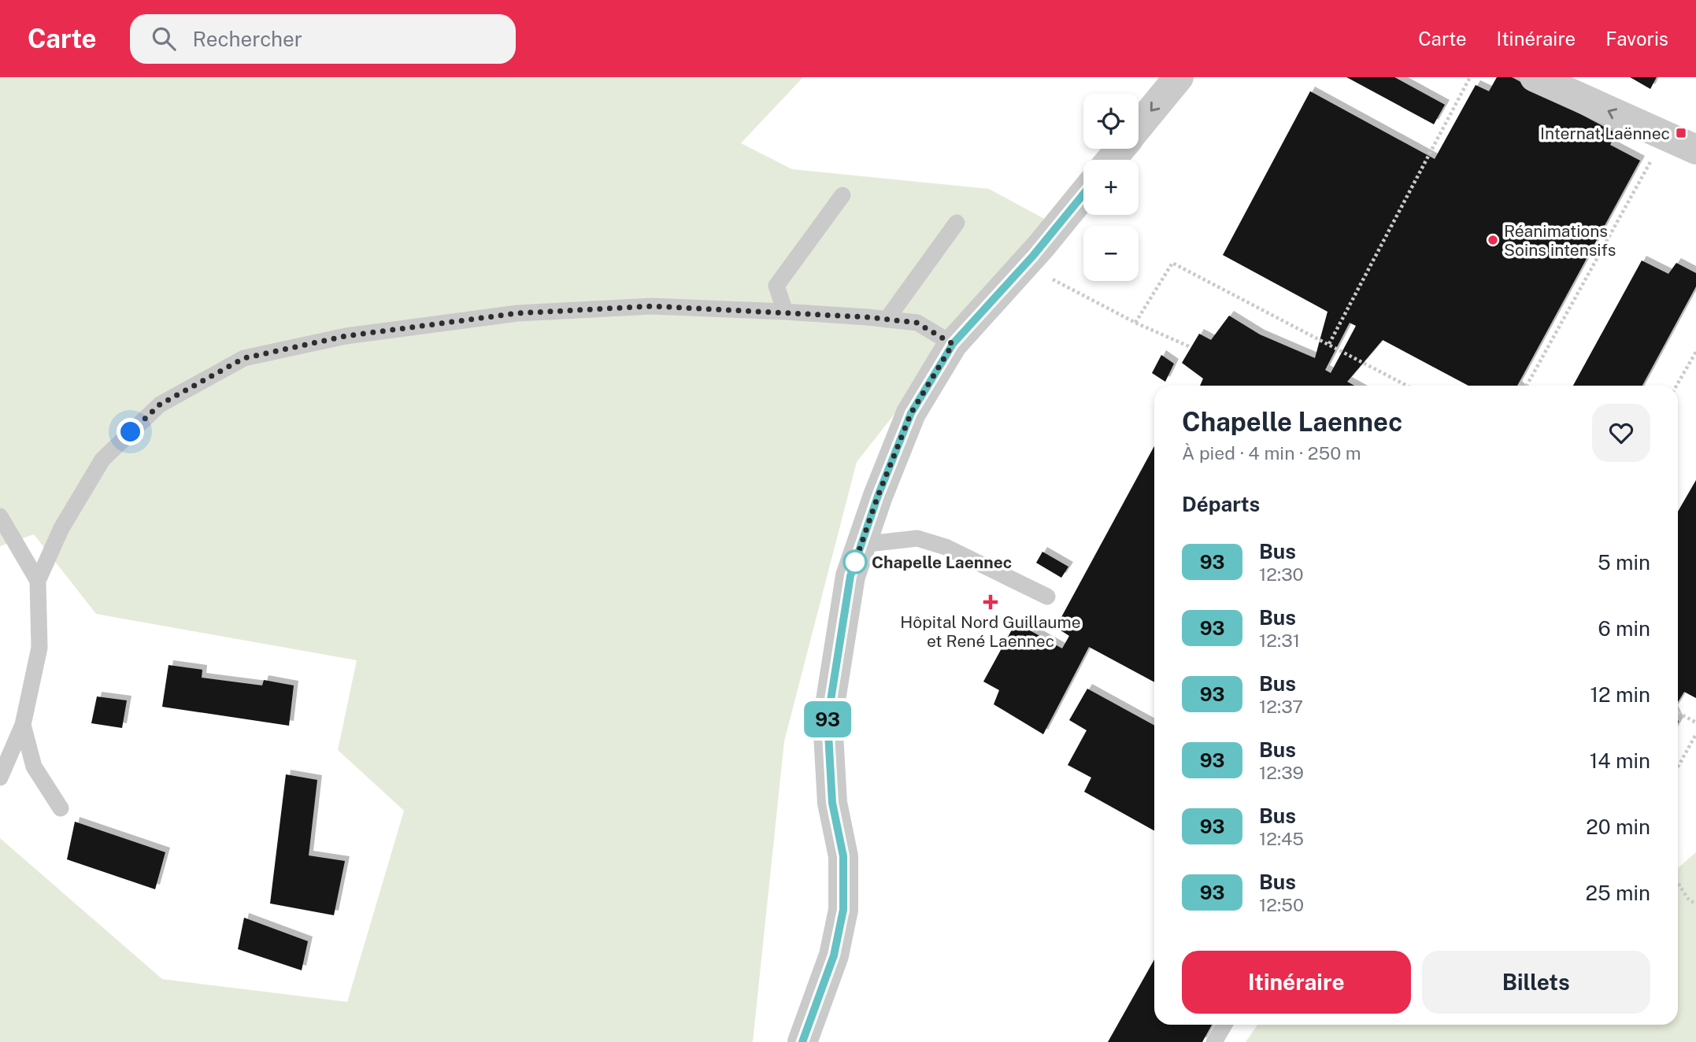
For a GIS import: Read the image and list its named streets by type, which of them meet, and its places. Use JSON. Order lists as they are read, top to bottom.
{
  "places": {
    "transit": ["Internat Laënnec"],
    "other": ["Réanimations Soins intensifs", "Chapelle Laennec"],
    "health": ["Hôpital Nord Guillaume et René Laennec"]
  },
  "lines": ["bus line 93"],
  "page": {
    "header": "Carte",
    "search": "Rechercher",
    "nav": ["Carte", "Itinéraire", "Favoris"],
    "on_map": "93",
    "map_buttons": ["+", "−"],
    "heading": [
      ["Chapelle Laennec", "À pied · 4 min · 250 m"],
      "Départs"
    ],
    "list": [
      {
        "mark": "93",
        "name": "Bus",
        "note": "12:30",
        "value": "5 min"
      },
      {
        "mark": "93",
        "name": "Bus",
        "note": "12:31",
        "value": "6 min"
      },
      {
        "mark": "93",
        "name": "Bus",
        "note": "12:37",
        "value": "12 min"
      },
      {
        "mark": "93",
        "name": "Bus",
        "note": "12:39",
        "value": "14 min"
      },
      {
        "mark": "93",
        "name": "Bus",
        "note": "12:45",
        "value": "20 min"
      },
      {
        "mark": "93",
        "name": "Bus",
        "note": "12:50",
        "value": "25 min"
      }
    ],
    "buttons": ["Itinéraire", "Billets"]
  }
}
